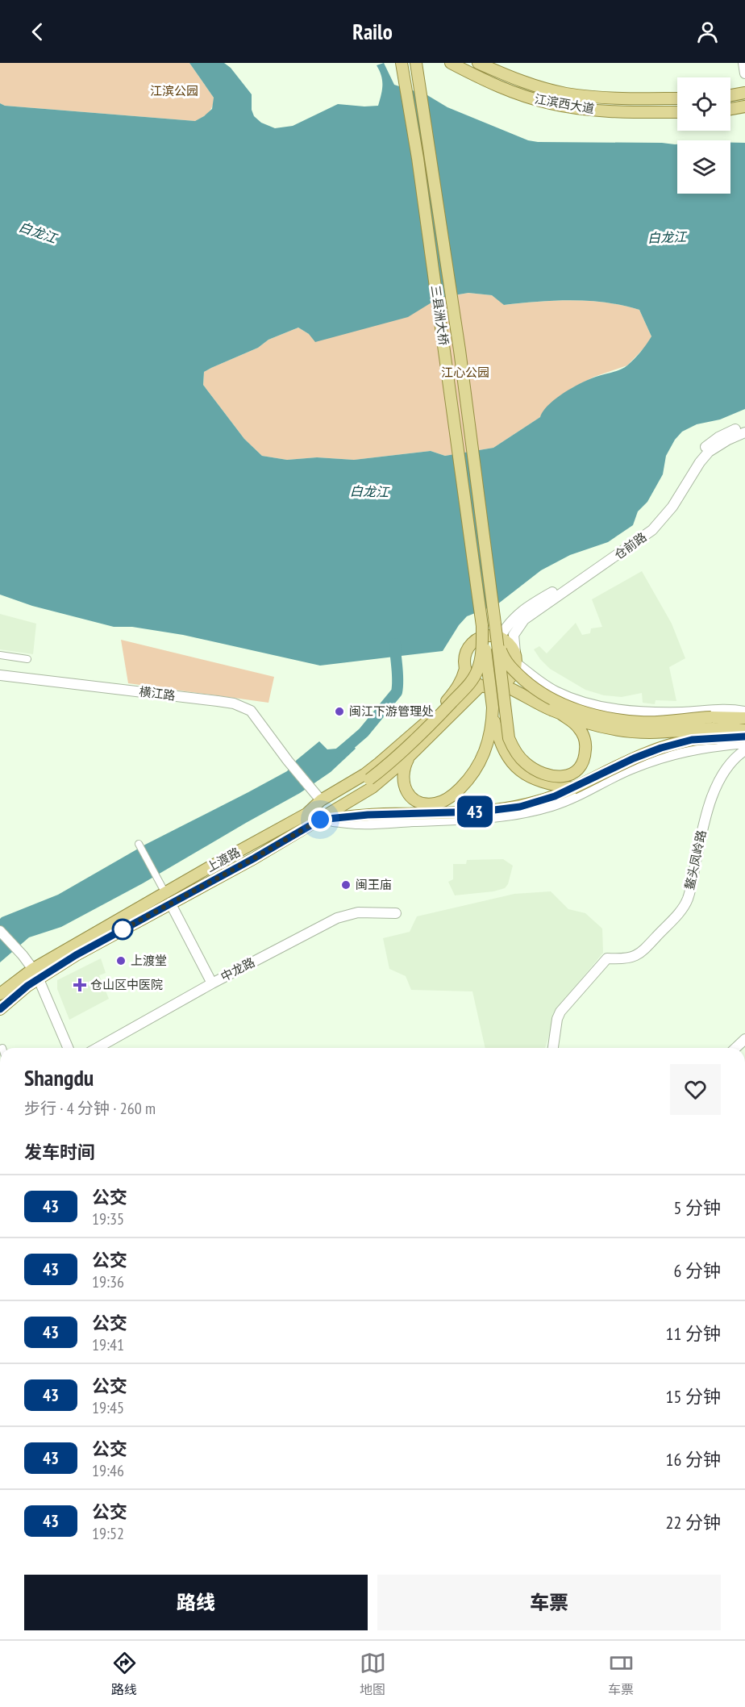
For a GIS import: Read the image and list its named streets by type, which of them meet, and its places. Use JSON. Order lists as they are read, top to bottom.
{
  "streets": {
    "main road": ["江滨西大道", "三县洲大桥", "上渡路"],
    "street": [
      "仓前路",
      "横江路",
      "鳌头凤岭路",
      "中龙路"
    ]
  },
  "crossings": [
    ["仓前路", "上渡路"],
    ["横江路", "上渡路"]
  ],
  "water": ["白龙江"],
  "parks": ["江滨公园", "江心公园"],
  "places": {
    "other": ["闽江下游管理处", "闽王庙", "上渡堂"],
    "health": ["仓山区中医院"]
  },
  "lines": ["bus line 43"],
  "page": {
    "header": "Railo",
    "on_map": "43",
    "heading": [
      ["Shangdu", "步行 · 4 分钟 · 260 m"],
      "发车时间"
    ],
    "list": [
      {
        "mark": "43",
        "name": "公交",
        "note": "19:35",
        "value": "5 分钟"
      },
      {
        "mark": "43",
        "name": "公交",
        "note": "19:36",
        "value": "6 分钟"
      },
      {
        "mark": "43",
        "name": "公交",
        "note": "19:41",
        "value": "11 分钟"
      },
      {
        "mark": "43",
        "name": "公交",
        "note": "19:45",
        "value": "15 分钟"
      },
      {
        "mark": "43",
        "name": "公交",
        "note": "19:46",
        "value": "16 分钟"
      },
      {
        "mark": "43",
        "name": "公交",
        "note": "19:52",
        "value": "22 分钟"
      }
    ],
    "buttons": ["路线", "车票"],
    "tabs": ["路线", "地图", "车票"]
  }
}
